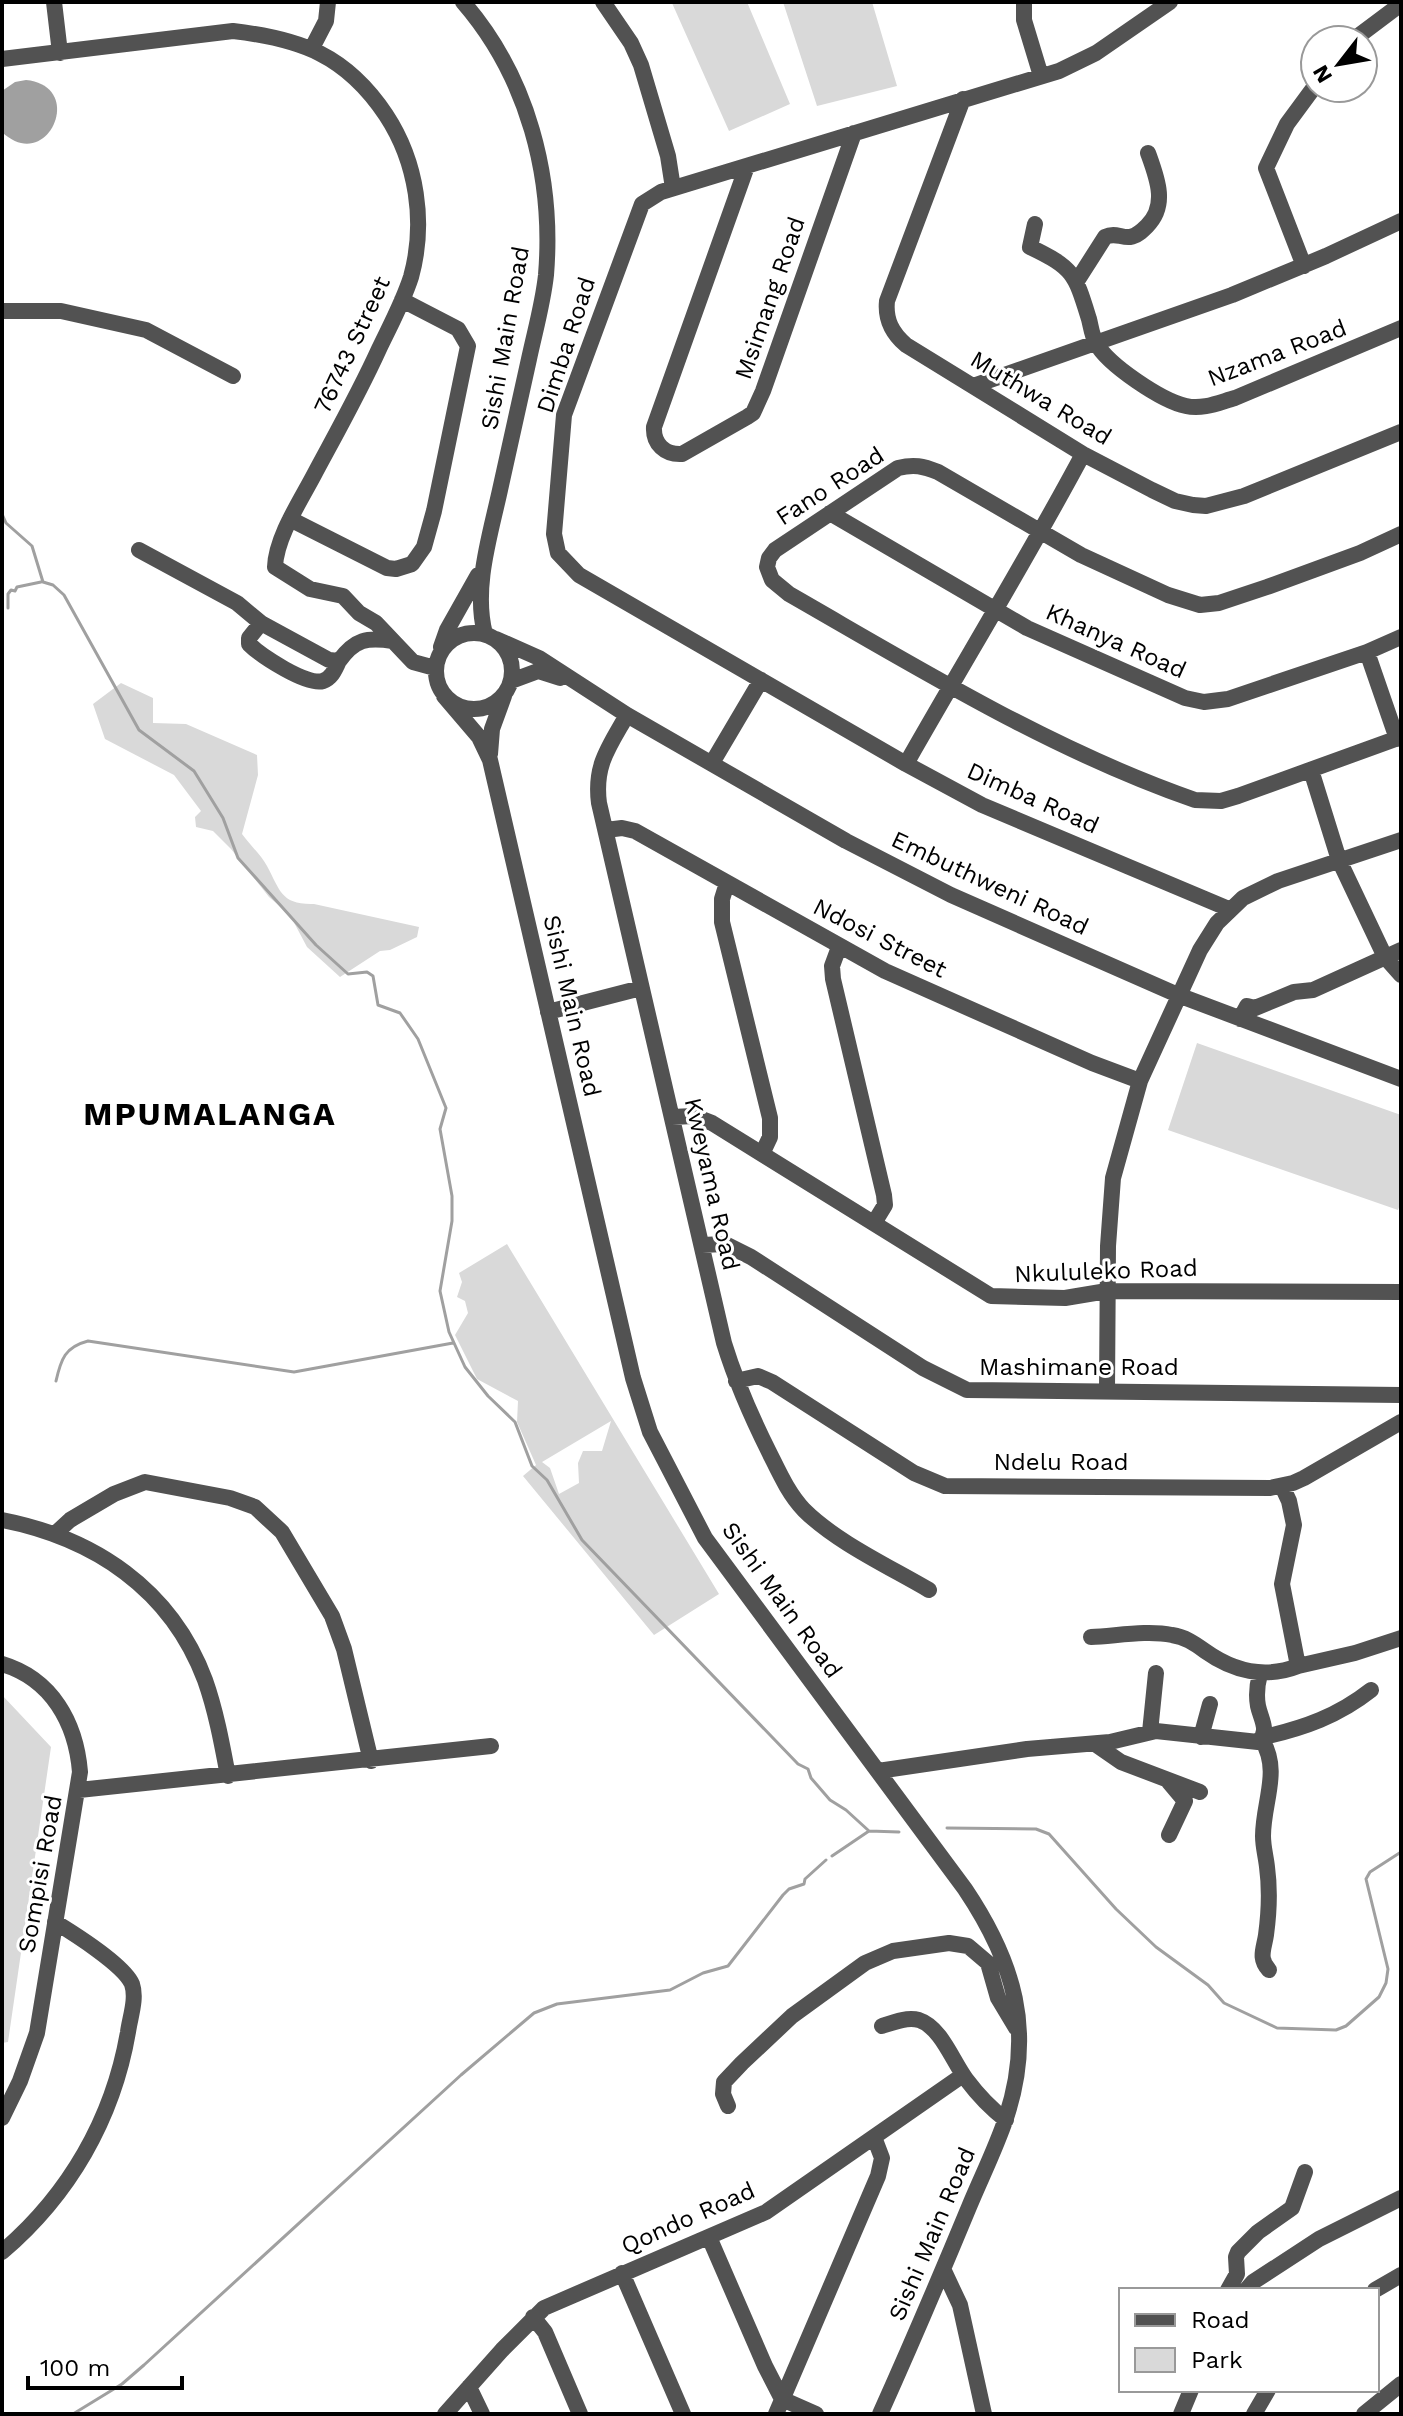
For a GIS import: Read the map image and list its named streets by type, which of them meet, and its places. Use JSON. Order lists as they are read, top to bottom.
{
  "streets": {
    "street": [
      "Msimang Road",
      "Sishi Main Road",
      "76743 Street",
      "Dimba Road",
      "Nzama Road",
      "Muthwa Road",
      "Fano Road",
      "Khanya Road",
      "Embuthweni Road",
      "Ndosi Street",
      "Kweyama Road",
      "Nkululeko Road",
      "Mashimane Road",
      "Ndelu Road",
      "Sompisi Road",
      "Qondo Road"
    ]
  },
  "crossings": [
    ["Msimang Road", "Dimba Road"],
    ["Sishi Main Road", "76743 Street"],
    ["Sishi Main Road", "Embuthweni Road"],
    ["76743 Street", "Embuthweni Road"],
    ["Dimba Road", "Muthwa Road"],
    ["Fano Road", "Khanya Road"],
    ["Embuthweni Road", "Kweyama Road"],
    ["Ndosi Street", "Kweyama Road"],
    ["Kweyama Road", "Nkululeko Road"],
    ["Kweyama Road", "Mashimane Road"],
    ["Kweyama Road", "Ndelu Road"]
  ],
  "districts": ["MPUMALANGA"],
  "legend": ["Road", "Park"],
  "scale_bar": "100 m",
  "north": "bottom left"
}
